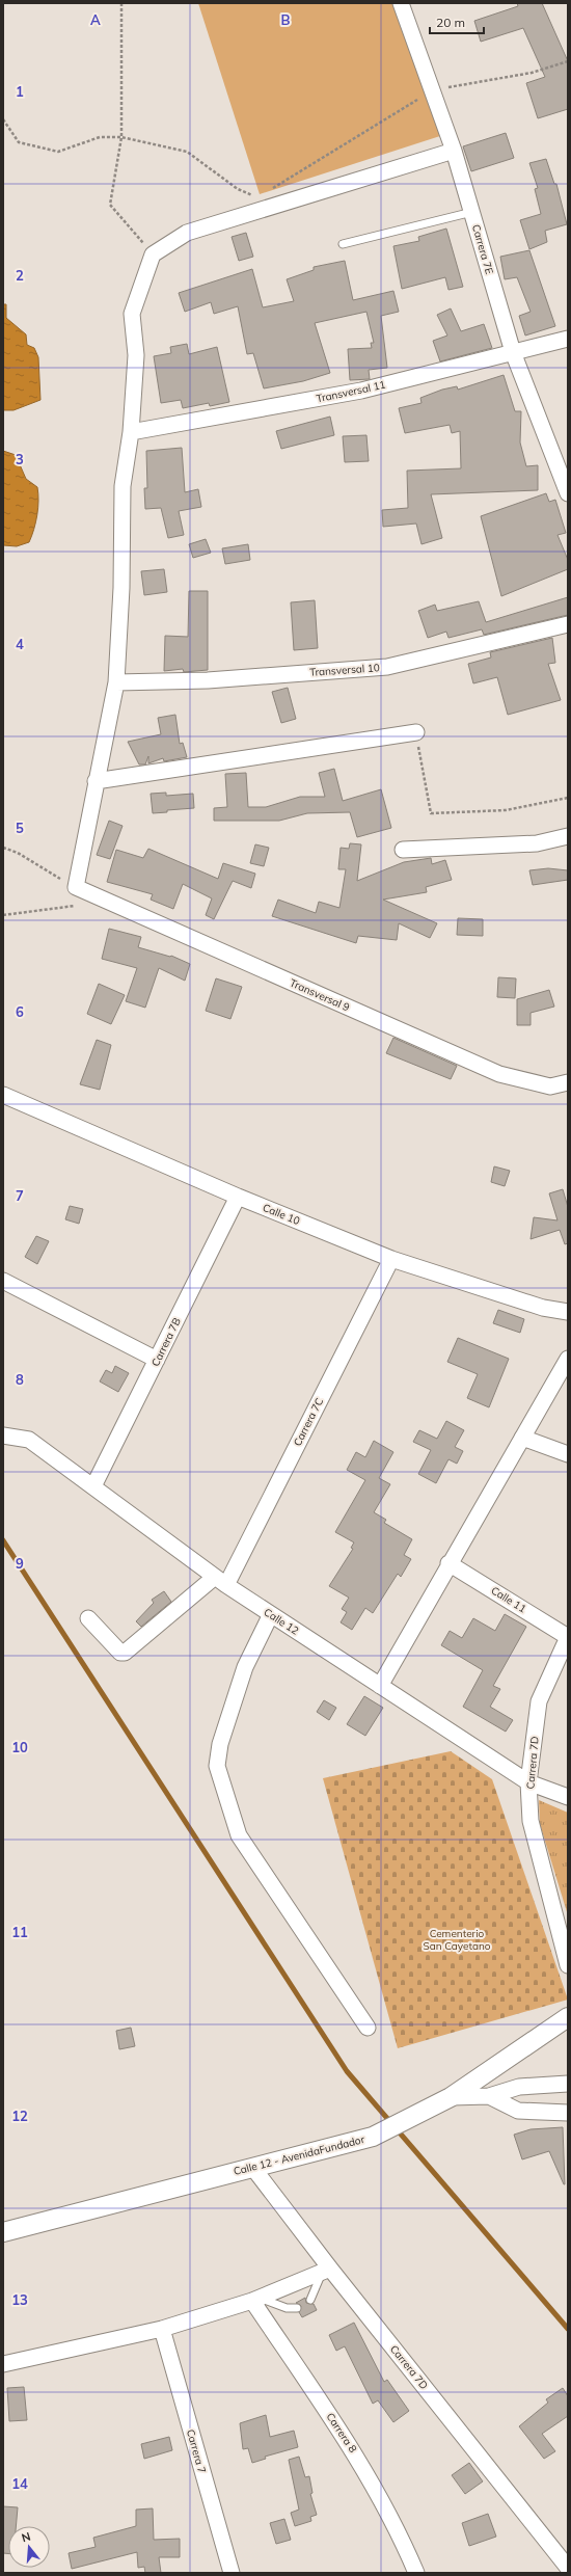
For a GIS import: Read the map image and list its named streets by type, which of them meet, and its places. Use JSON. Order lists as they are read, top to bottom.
{
  "streets": {
    "street": [
      "Carrera 7E",
      "Transversal 11",
      "Transversal 10",
      "Transversal 9",
      "Calle 10",
      "Carrera 7B",
      "Carrera 7C",
      "Calle 11",
      "Calle 12",
      "Carrera 7D",
      "Calle 12 - AvenidaFundador",
      "Carrera 8",
      "Carrera 7"
    ]
  },
  "crossings": [
    ["Carrera 7E", "Transversal 11"],
    ["Calle 10", "Carrera 7B"],
    ["Calle 10", "Carrera 7C"],
    ["Carrera 7B", "Calle 12"],
    ["Carrera 7C", "Calle 12"],
    ["Calle 11", "Carrera 7D"],
    ["Calle 12", "Carrera 7D"],
    ["Carrera 7D", "Calle 12 - AvenidaFundador"]
  ],
  "parks": ["Cementerio San Cayetano"],
  "scale_bar": "20 m",
  "north": "top",
  "grid": {
    "columns": ["A", "B"],
    "rows": [
      "1",
      "2",
      "3",
      "4",
      "5",
      "6",
      "7",
      "8",
      "9",
      "10",
      "11",
      "12",
      "13",
      "14"
    ]
  }
}
